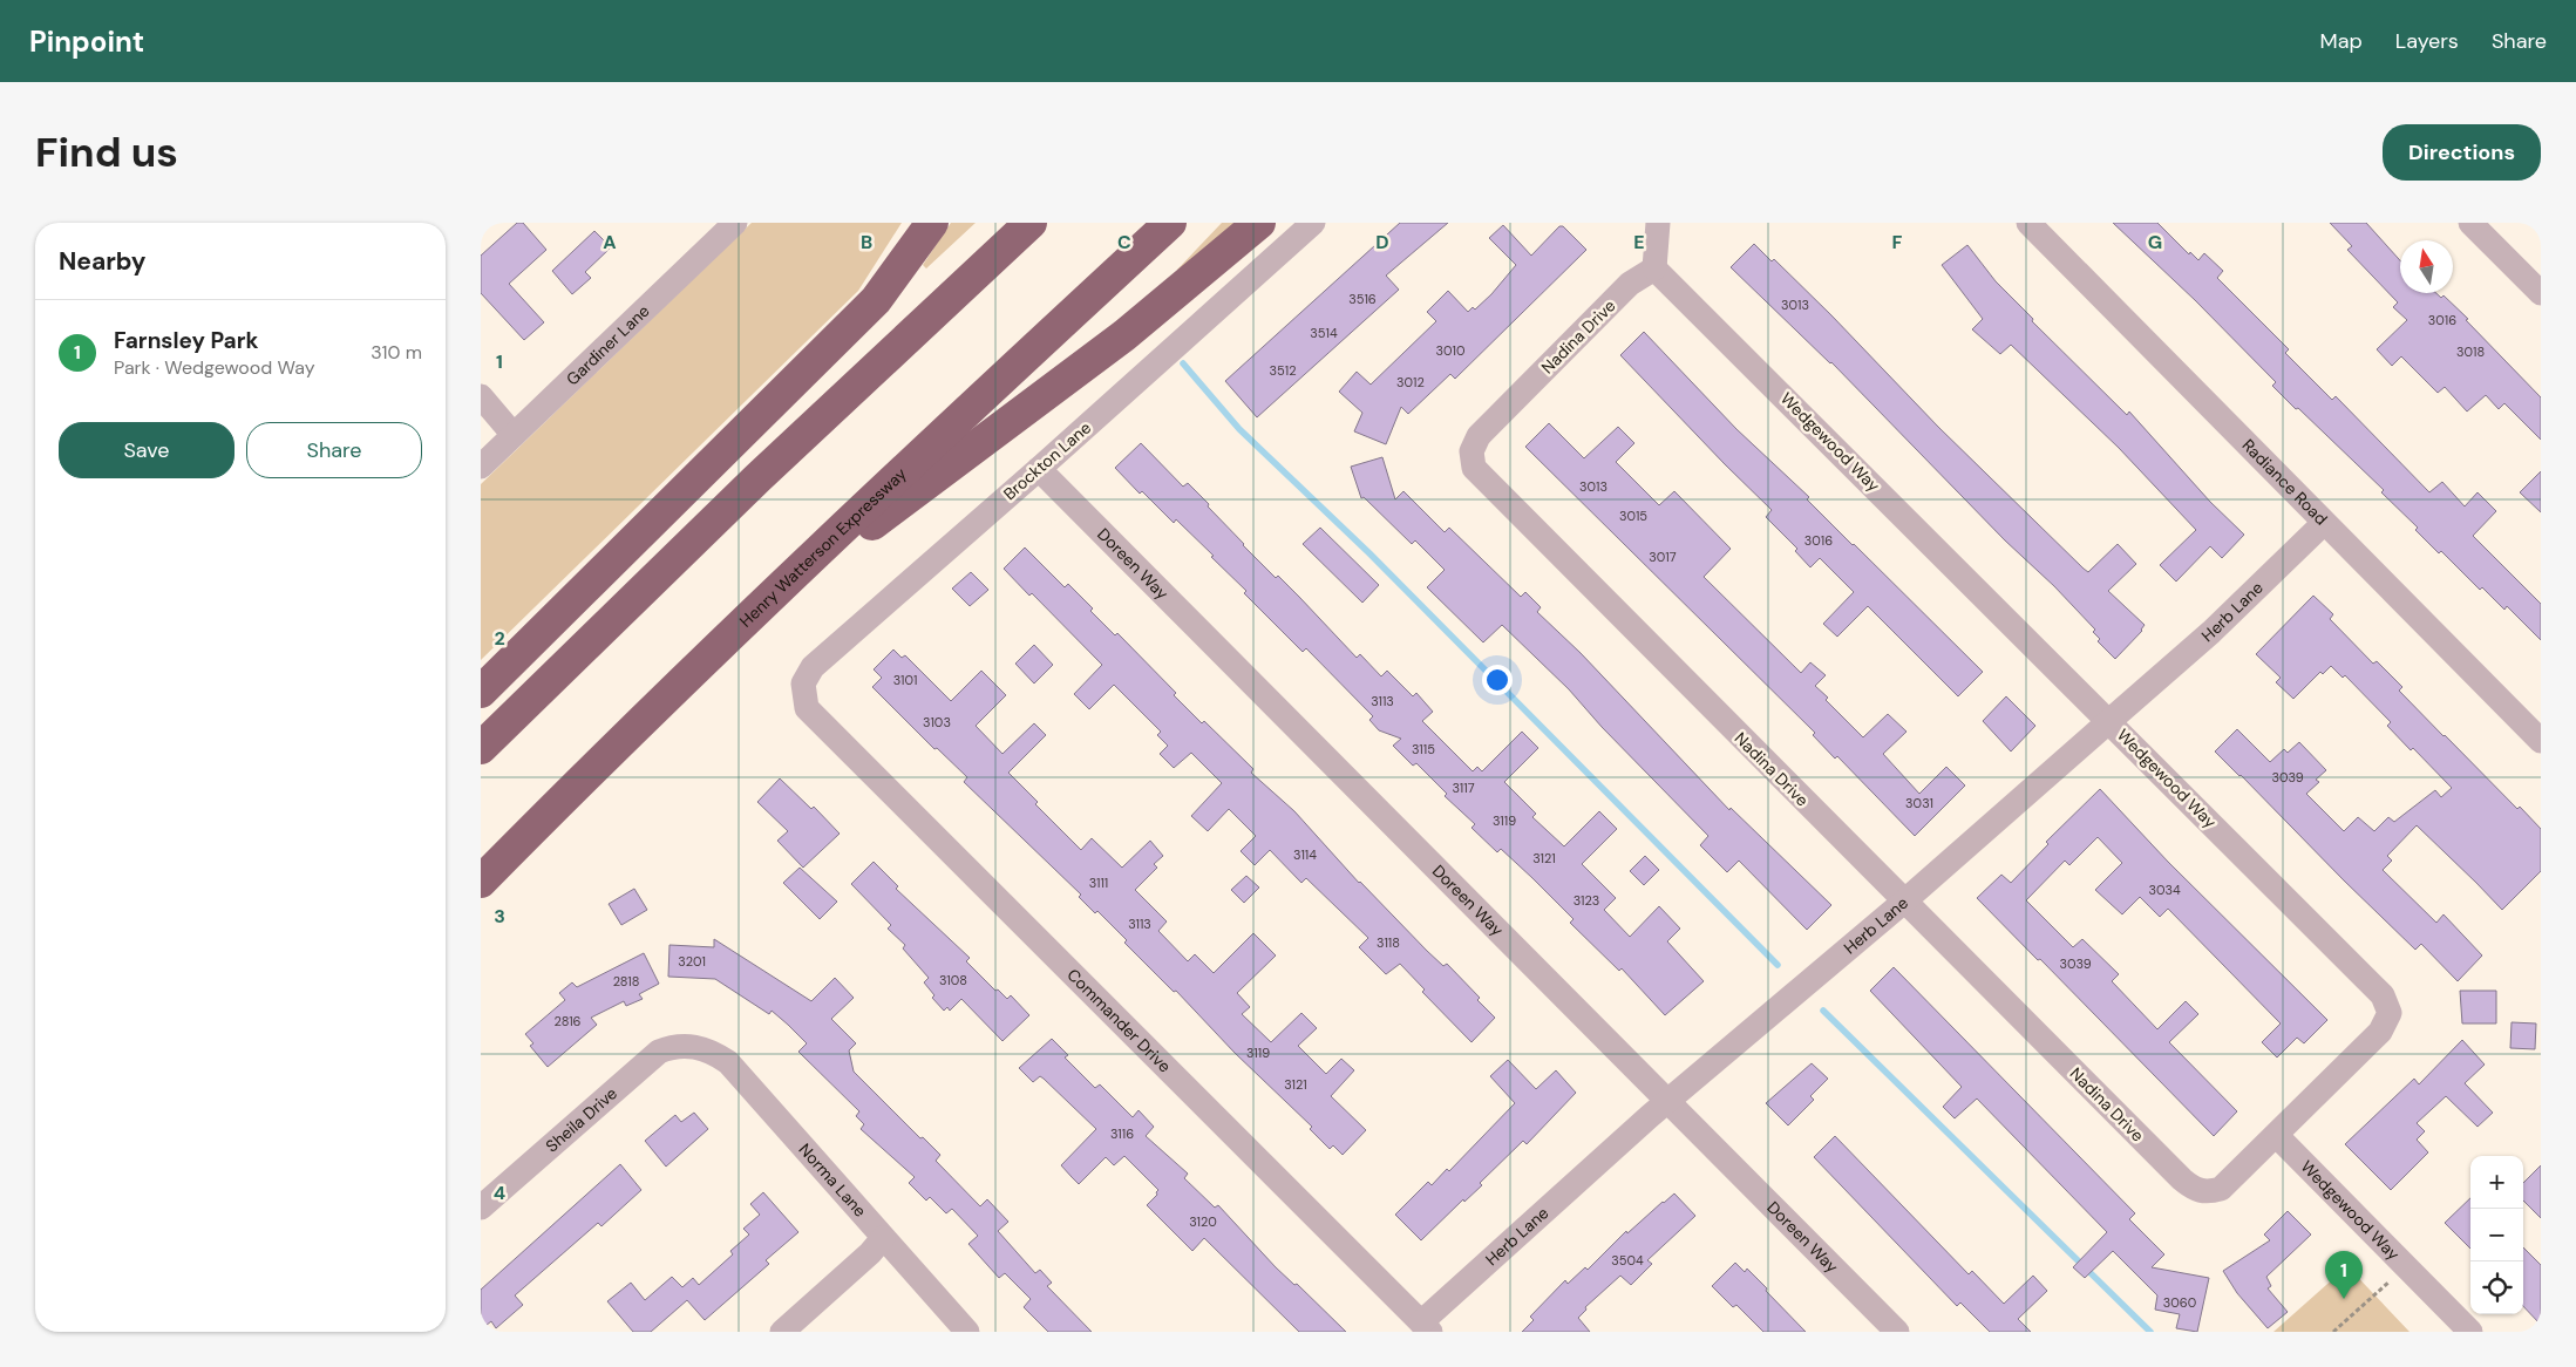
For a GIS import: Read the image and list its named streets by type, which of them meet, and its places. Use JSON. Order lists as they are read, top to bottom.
{
  "streets": {
    "highway": ["Henry Watterson Expressway"],
    "street": [
      "Nadina Drive",
      "Gardiner Lane",
      "Wedgewood Way",
      "Brockton Lane",
      "Radiance Road",
      "Doreen Way",
      "Herb Lane",
      "Commander Drive",
      "Sheila Drive",
      "Norma Lane"
    ]
  },
  "crossings": [
    ["Nadina Drive", "Wedgewood Way"],
    ["Nadina Drive", "Herb Lane"],
    ["Wedgewood Way", "Herb Lane"],
    ["Brockton Lane", "Doreen Way"],
    ["Brockton Lane", "Commander Drive"],
    ["Radiance Road", "Herb Lane"],
    ["Doreen Way", "Herb Lane"],
    ["Herb Lane", "Commander Drive"],
    ["Sheila Drive", "Norma Lane"]
  ],
  "house_numbers": [
    "3516",
    "3013",
    "3016",
    "3514",
    "3010",
    "3018",
    "3512",
    "3012",
    "3013",
    "3015",
    "3016",
    "3017",
    "3101",
    "3113",
    "3103",
    "3115",
    "3039",
    "3117",
    "3031",
    "3119",
    "3114",
    "3121",
    "3111",
    "3034",
    "3123",
    "3113",
    "3118",
    "3201",
    "3039",
    "3108",
    "2818",
    "2816",
    "3119",
    "3121",
    "3116",
    "3120",
    "3504",
    "3060"
  ],
  "north": "top",
  "page": {
    "header": "Pinpoint",
    "nav": ["Map", "Layers", "Share"],
    "buttons": [
      "Directions",
      ["Save", "Share"]
    ],
    "title": "Find us",
    "heading": "Nearby",
    "list": [
      {
        "mark": "1",
        "name": "Farnsley Park",
        "note": "Park · Wedgewood Way",
        "value": "310 m"
      }
    ],
    "map_buttons": ["+", "−"],
    "pins": "1"
  },
  "grid": {
    "columns": [
      "A",
      "B",
      "C",
      "D",
      "E",
      "F",
      "G"
    ],
    "rows": [
      "1",
      "2",
      "3",
      "4"
    ]
  }
}
